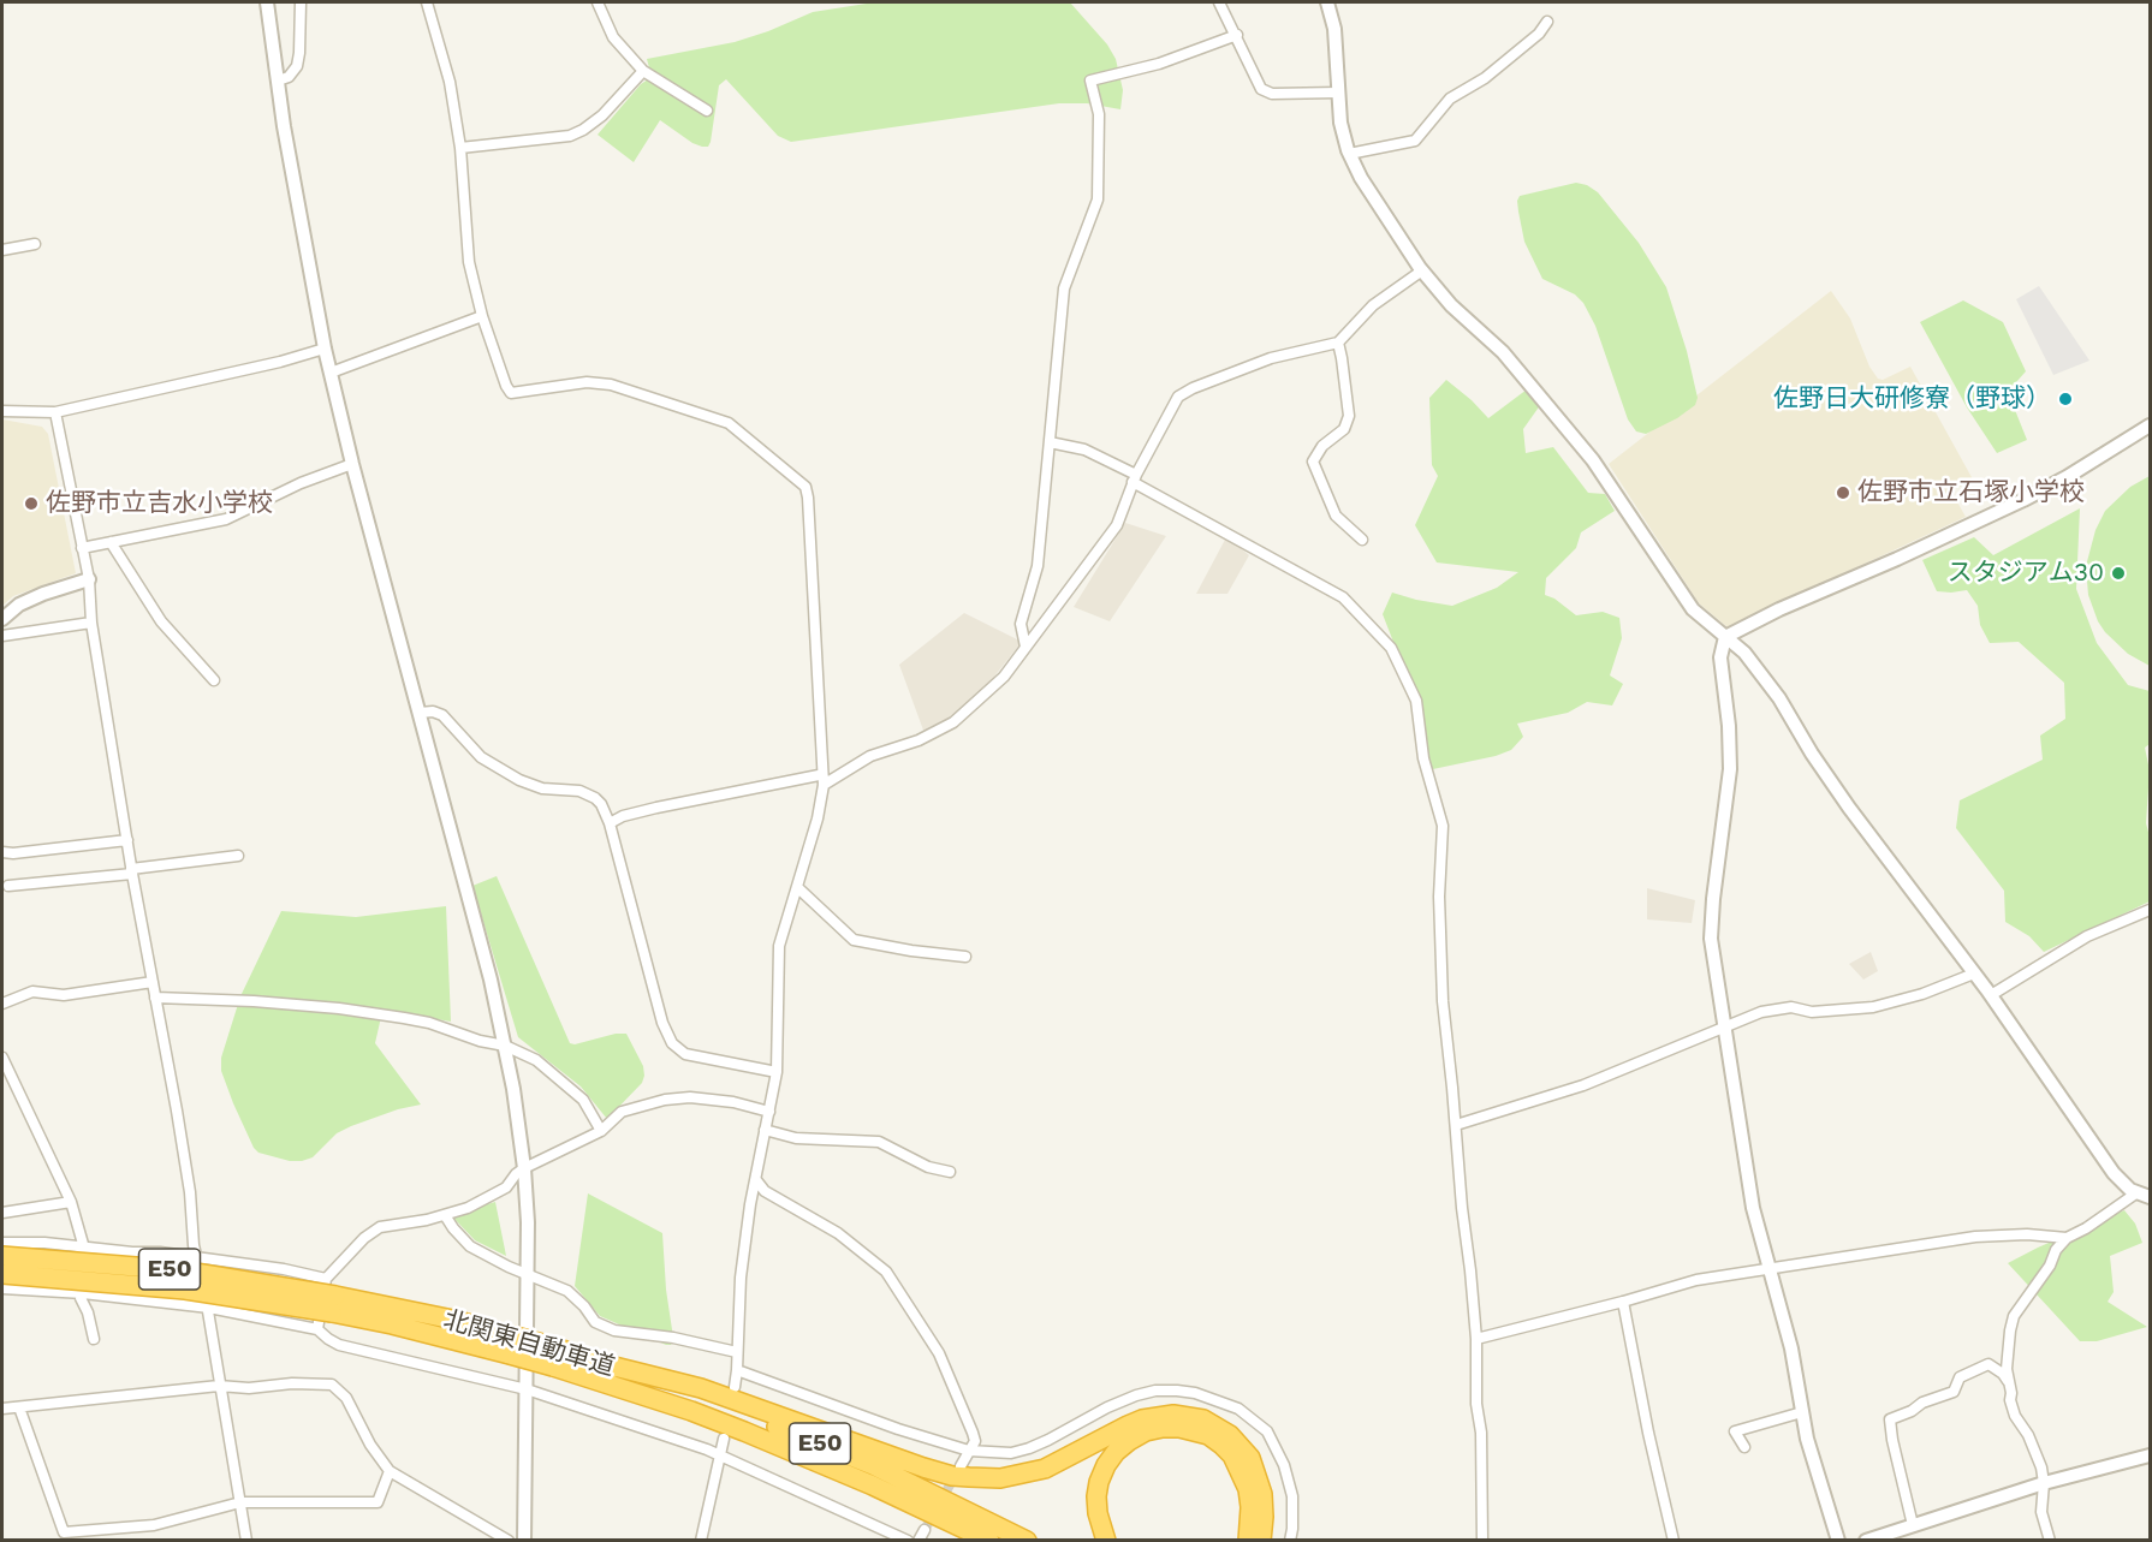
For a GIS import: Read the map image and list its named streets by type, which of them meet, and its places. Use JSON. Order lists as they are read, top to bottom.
{
  "streets": {
    "highway": ["E50", "北関東自動車道"]
  },
  "places": [
    "佐野日大研修寮（野球）",
    "佐野市立石塚小学校",
    "佐野市立吉水小学校",
    "スタジアム30"
  ]
}
